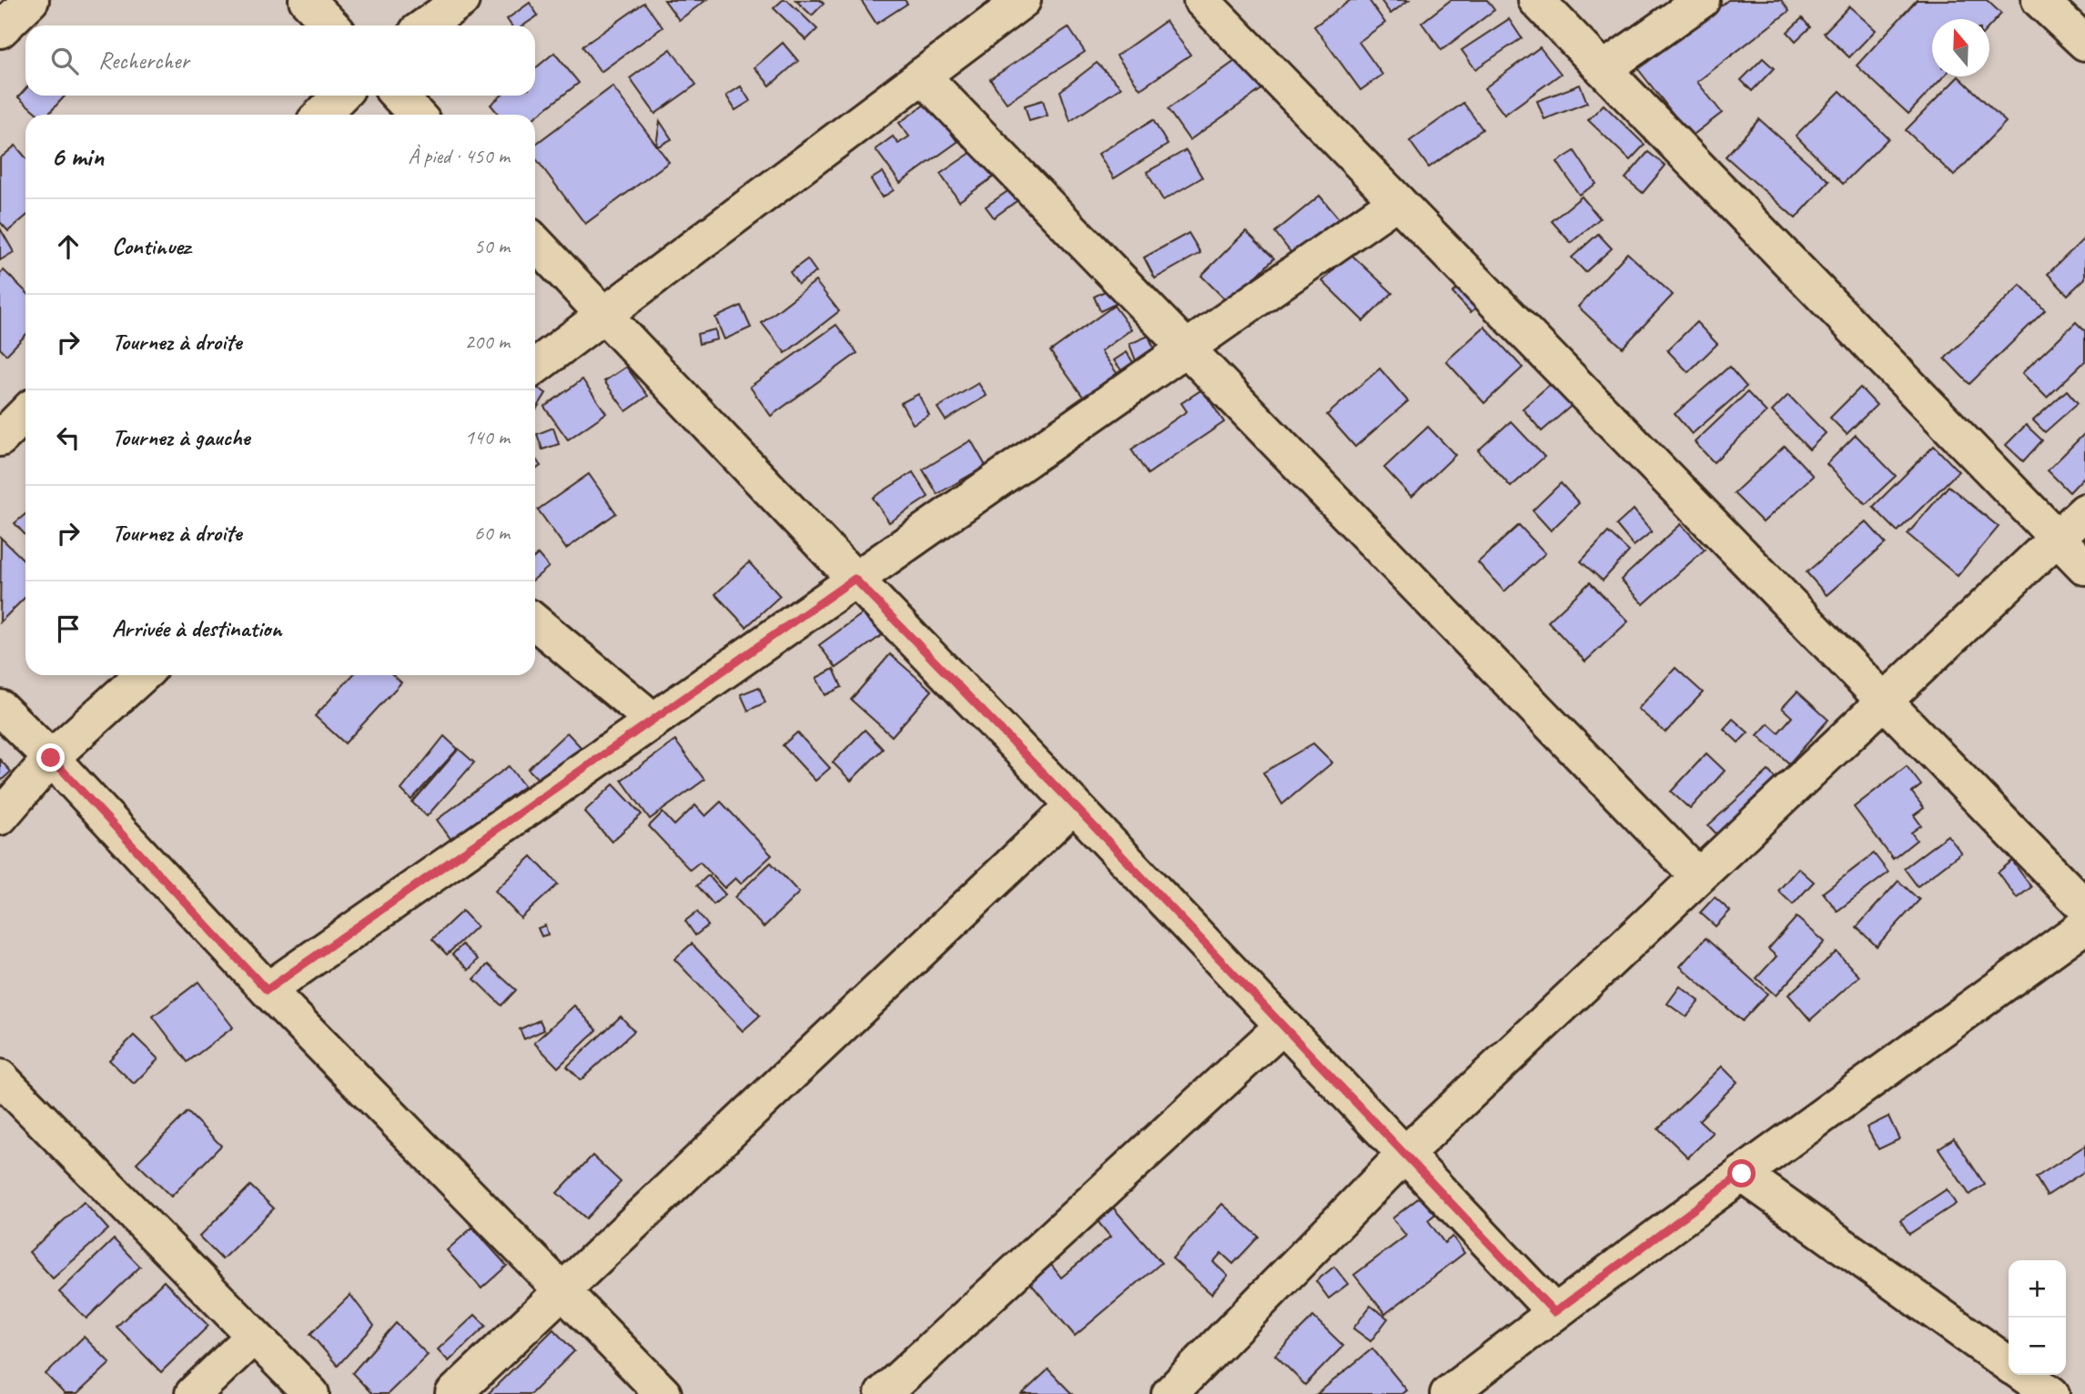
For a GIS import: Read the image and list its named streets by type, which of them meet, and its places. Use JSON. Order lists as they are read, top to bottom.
{
  "north": "top",
  "page": {
    "search": "Rechercher",
    "heading": ["6 min", "À pied · 450 m"],
    "list": [
      ["Continuez", "50 m"],
      ["Tournez à droite", "200 m"],
      ["Tournez à gauche", "140 m"],
      ["Tournez à droite", "60 m"],
      "Arrivée à destination"
    ],
    "map_buttons": ["+", "−"]
  }
}
